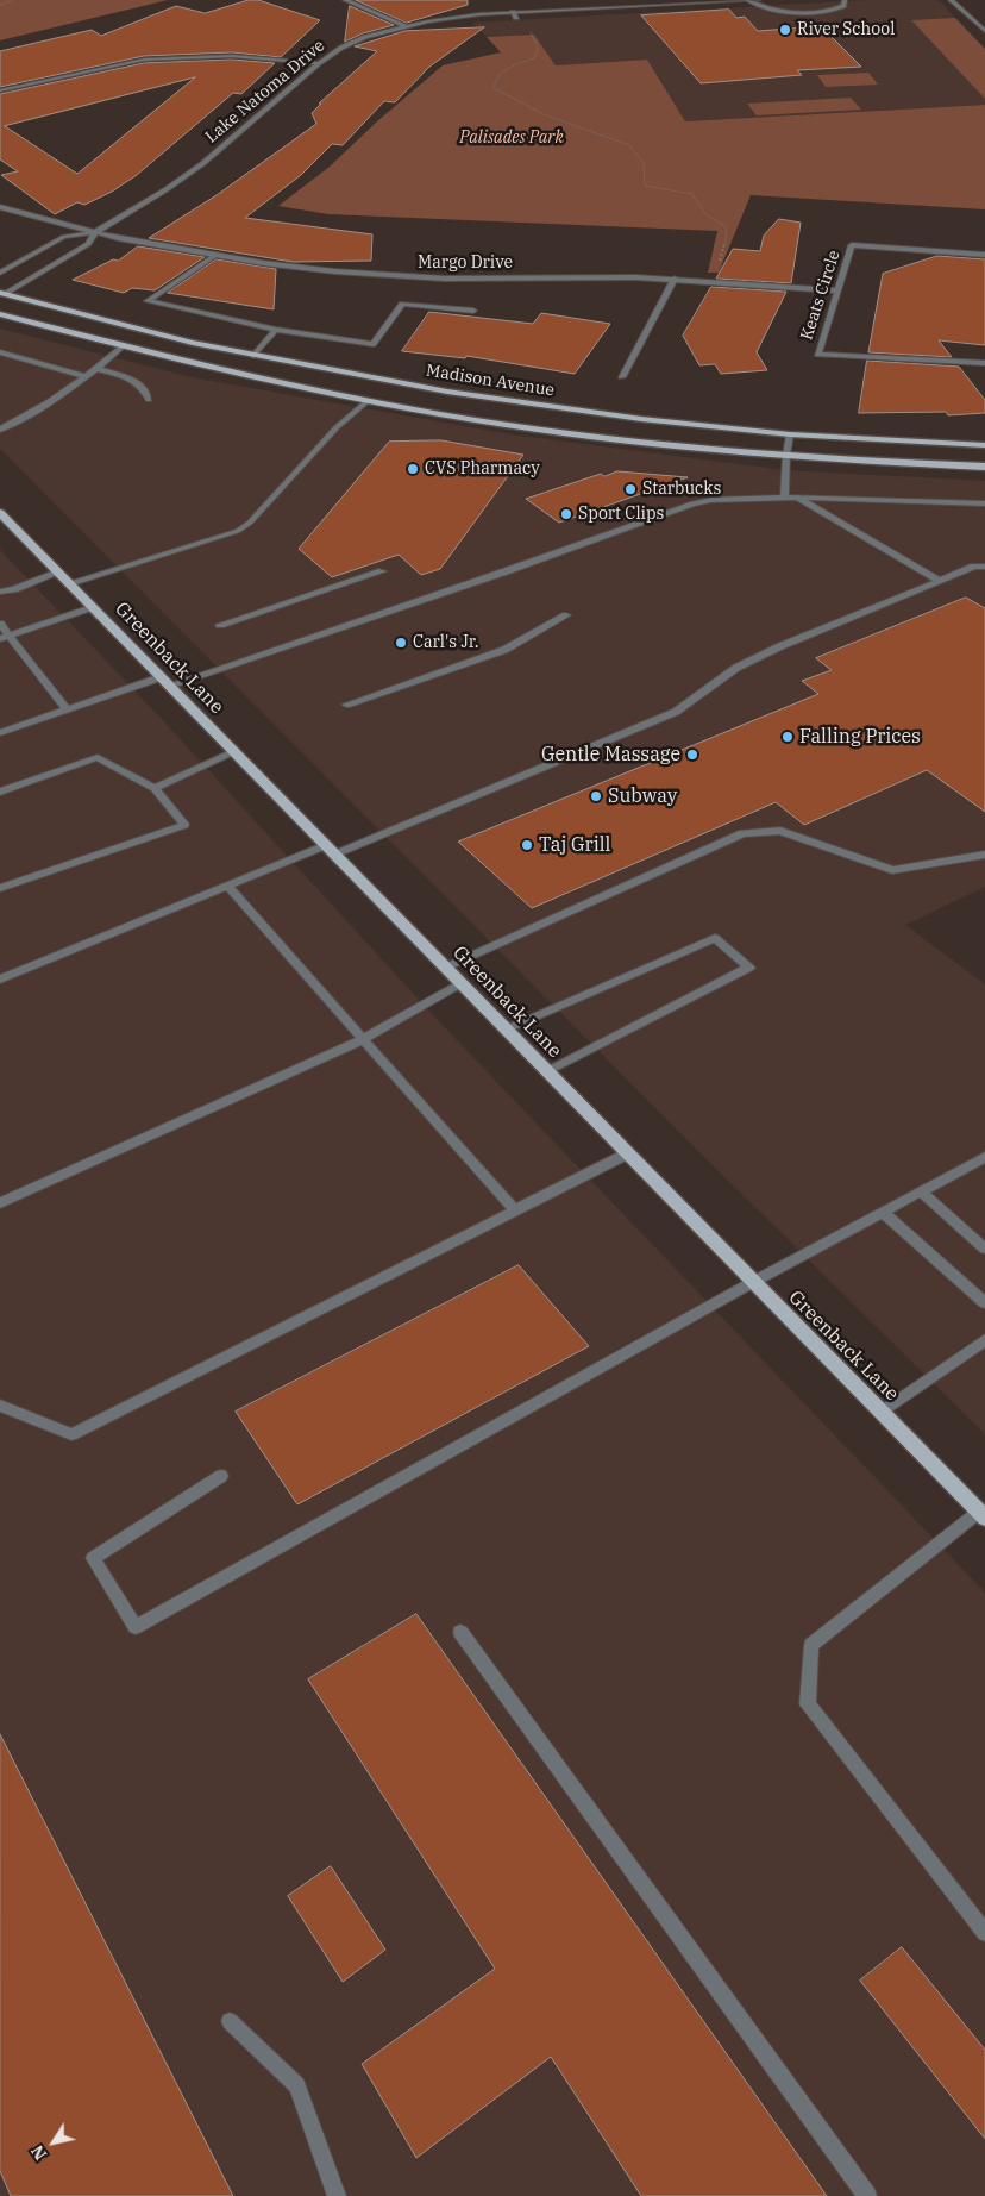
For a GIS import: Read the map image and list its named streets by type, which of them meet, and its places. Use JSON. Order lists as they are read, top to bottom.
{
  "streets": {
    "main road": ["Madison Avenue", "Greenback Lane"],
    "street": ["Lake Natoma Drive", "Margo Drive", "Keats Circle"]
  },
  "crossings": [
    ["Lake Natoma Drive", "Margo Drive"],
    ["Lake Natoma Drive", "Madison Avenue"],
    ["Margo Drive", "Keats Circle"]
  ],
  "parks": ["Palisades Park"],
  "places": [
    "River School",
    "CVS Pharmacy",
    "Starbucks",
    "Sport Clips",
    "Carl's Jr.",
    "Falling Prices",
    "Gentle Massage",
    "Subway",
    "Taj Grill"
  ],
  "north": "bottom left"
}
